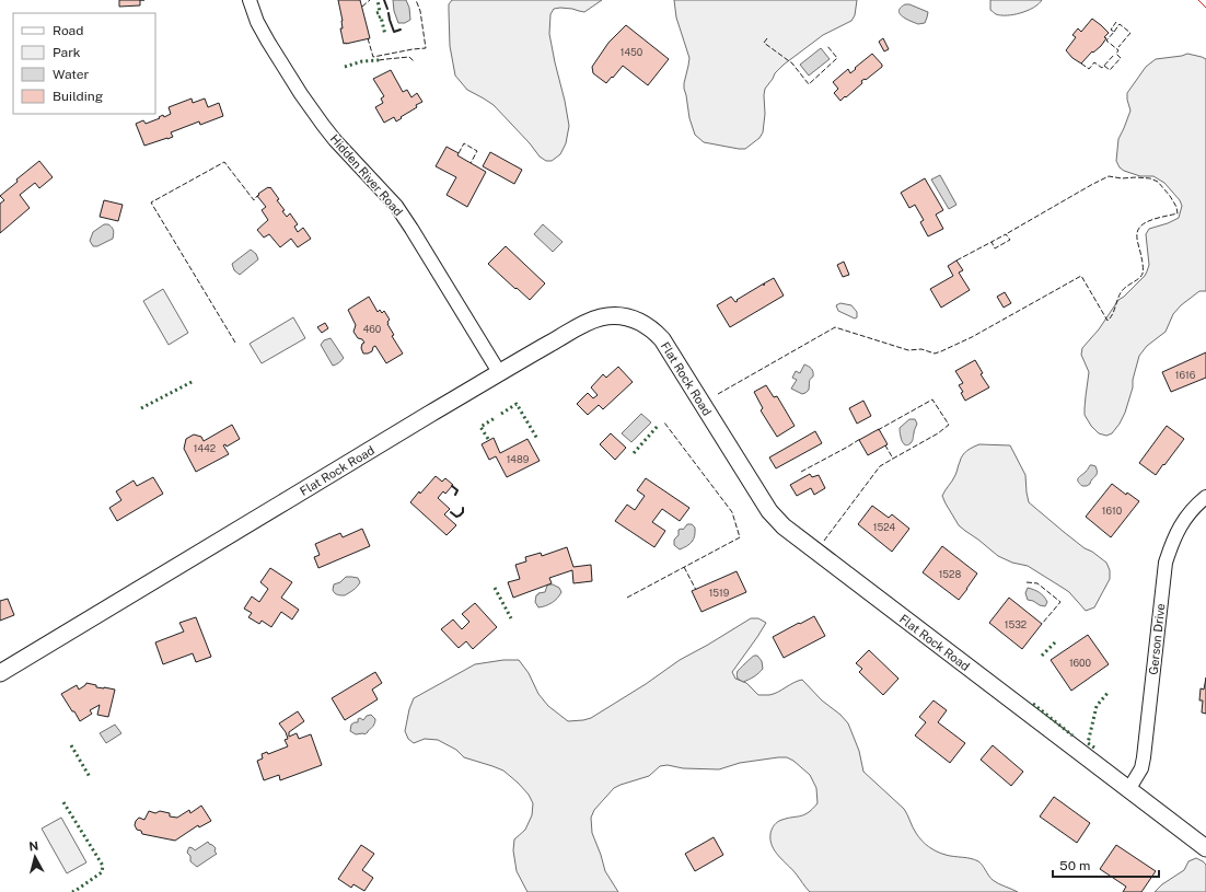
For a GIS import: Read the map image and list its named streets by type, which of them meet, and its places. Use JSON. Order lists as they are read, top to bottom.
{
  "streets": {
    "street": ["Hidden River Road", "Flat Rock Road", "Gerson Drive"]
  },
  "crossings": [
    ["Hidden River Road", "Flat Rock Road"],
    ["Flat Rock Road", "Gerson Drive"]
  ],
  "house_numbers": [
    "1450",
    "460",
    "1616",
    "1442",
    "1489",
    "1610",
    "1524",
    "1528",
    "1519",
    "1532",
    "1600"
  ],
  "legend": [
    "Road",
    "Park",
    "Water",
    "Building"
  ],
  "scale_bar": "50 m",
  "north": "top"
}
